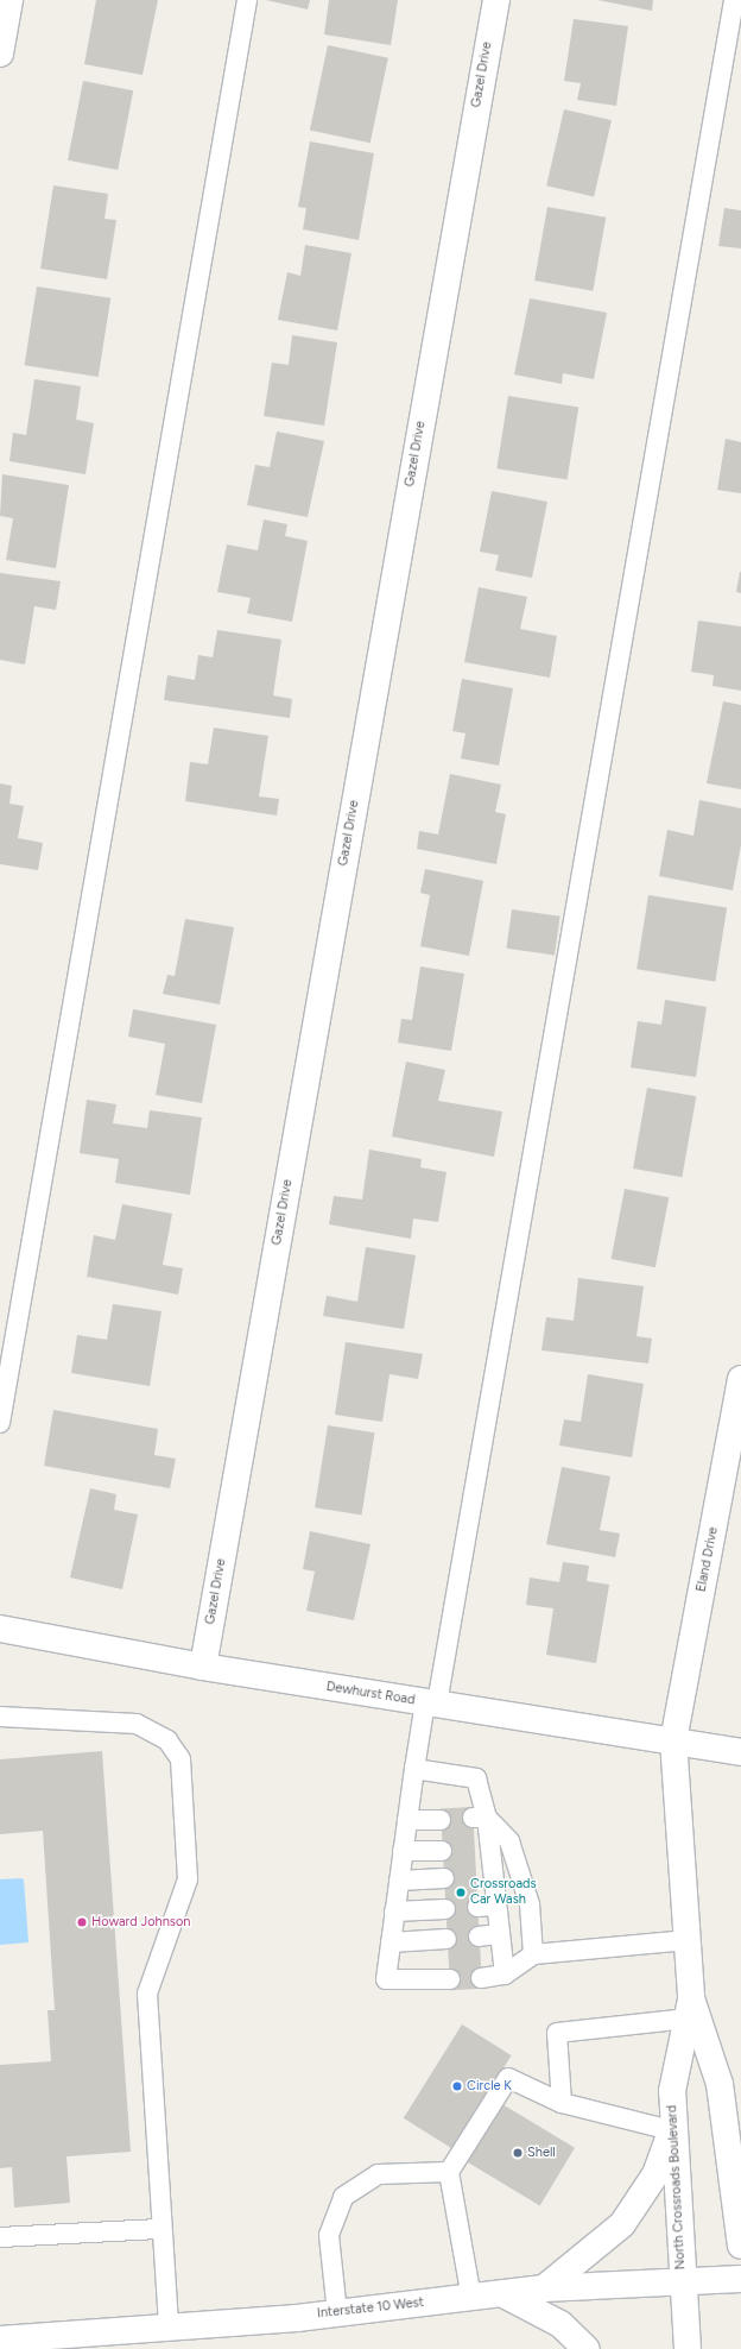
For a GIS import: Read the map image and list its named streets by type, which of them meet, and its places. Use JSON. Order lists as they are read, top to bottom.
{
  "streets": {
    "street": [
      "Gazel Drive",
      "Eland Drive",
      "Dewhurst Road",
      "North Crossroads Boulevard",
      "Interstate 10 West"
    ]
  },
  "crossings": [
    ["Gazel Drive", "Dewhurst Road"],
    ["Eland Drive", "Dewhurst Road"],
    ["Eland Drive", "North Crossroads Boulevard"],
    ["Dewhurst Road", "North Crossroads Boulevard"],
    ["North Crossroads Boulevard", "Interstate 10 West"]
  ],
  "places": [
    "Crossroads Car Wash",
    "Howard Johnson",
    "Circle K",
    "Shell"
  ]
}
